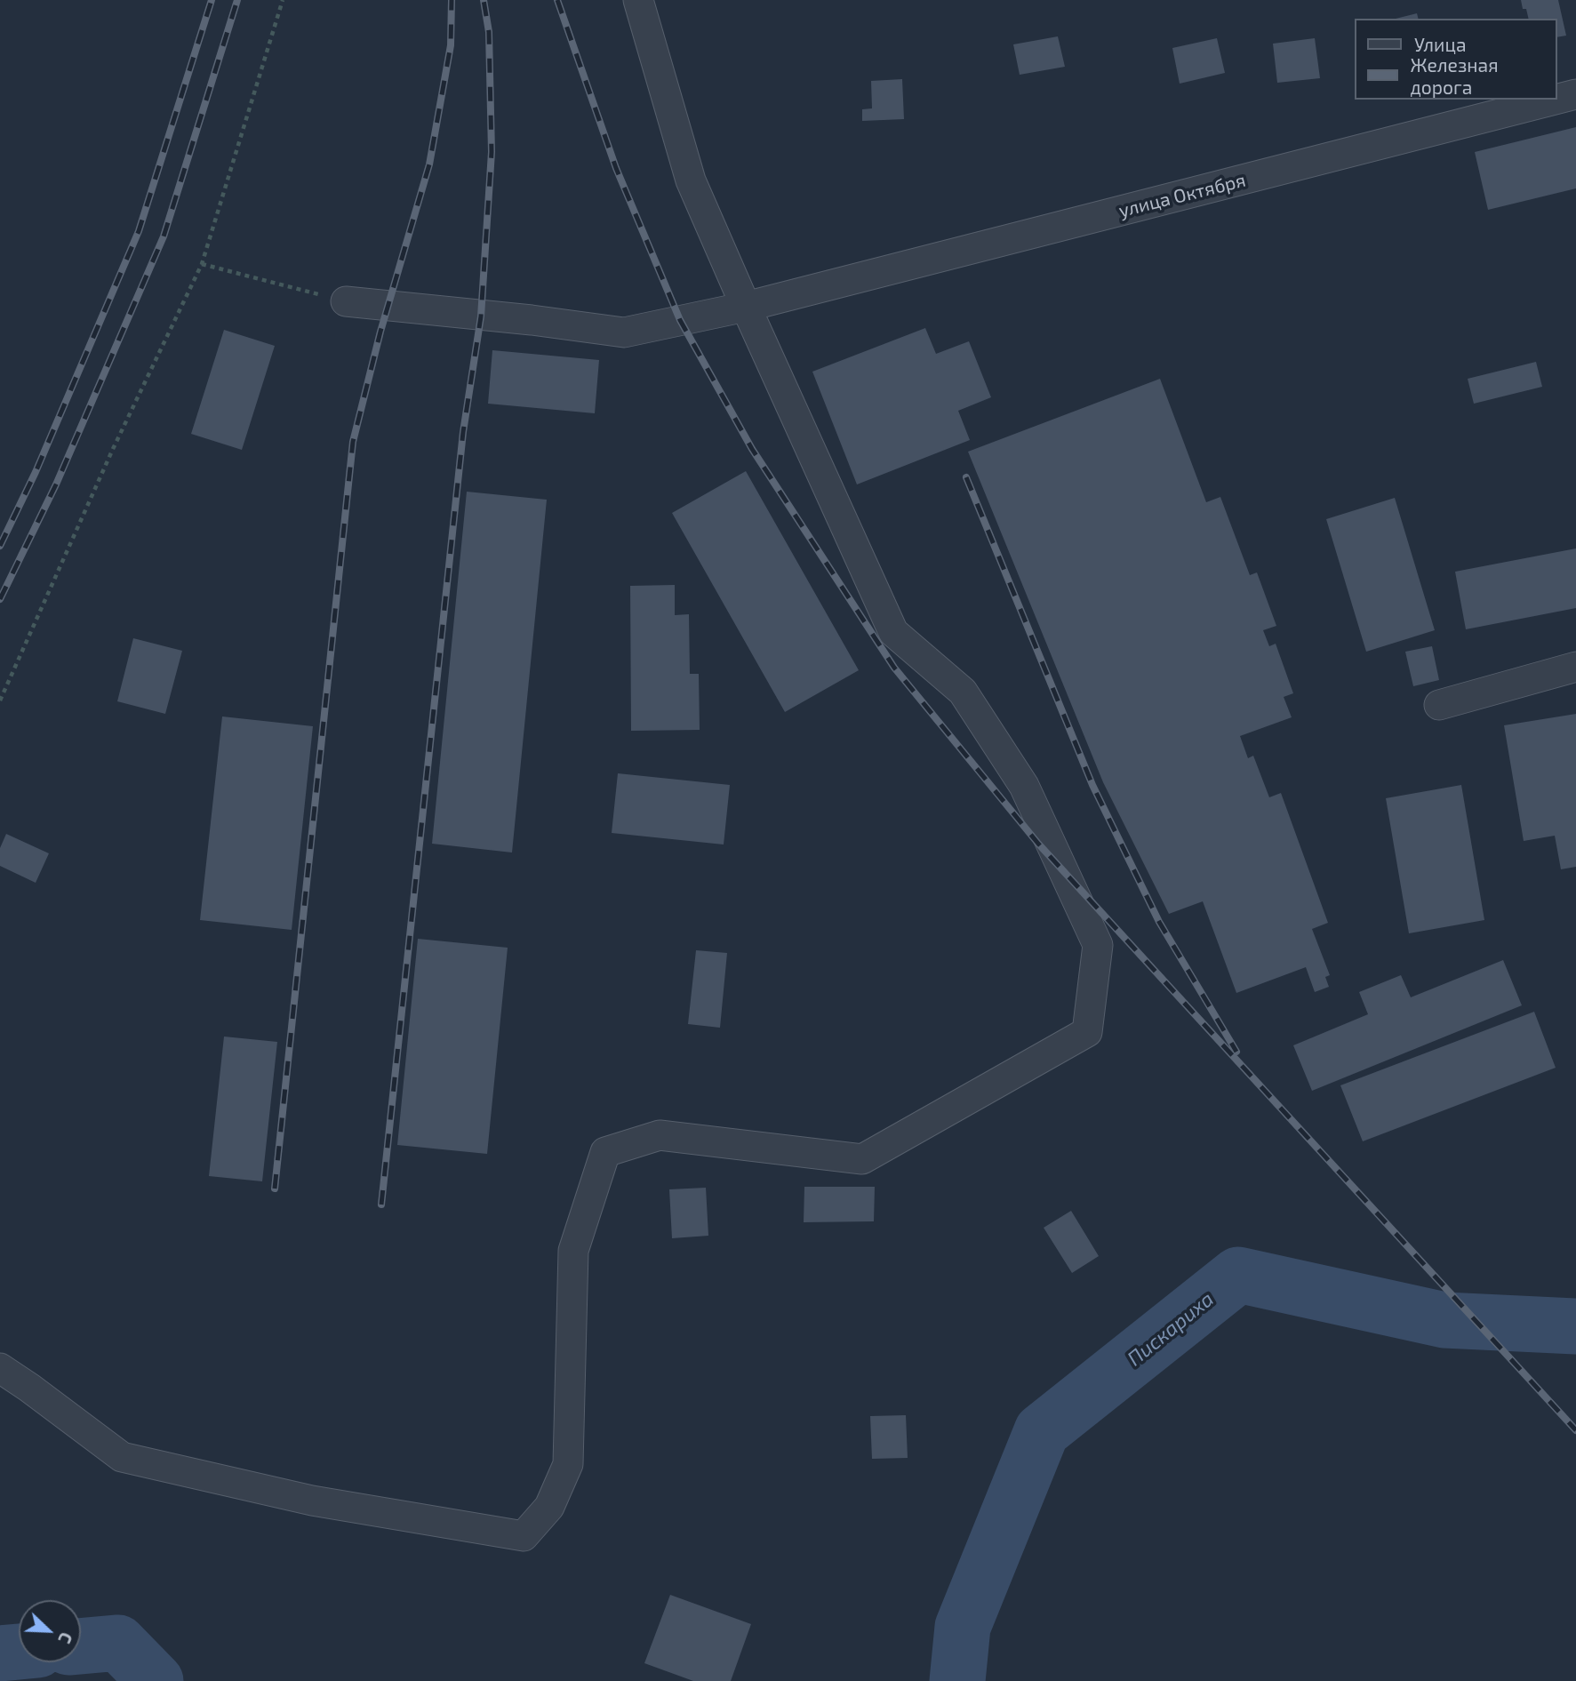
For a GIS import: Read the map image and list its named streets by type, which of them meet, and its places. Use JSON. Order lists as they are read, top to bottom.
{
  "streets": {
    "street": ["улица Октября"]
  },
  "water": ["Пискариха"],
  "legend": ["Улица", "Железная дорога"],
  "north": "bottom right"
}
